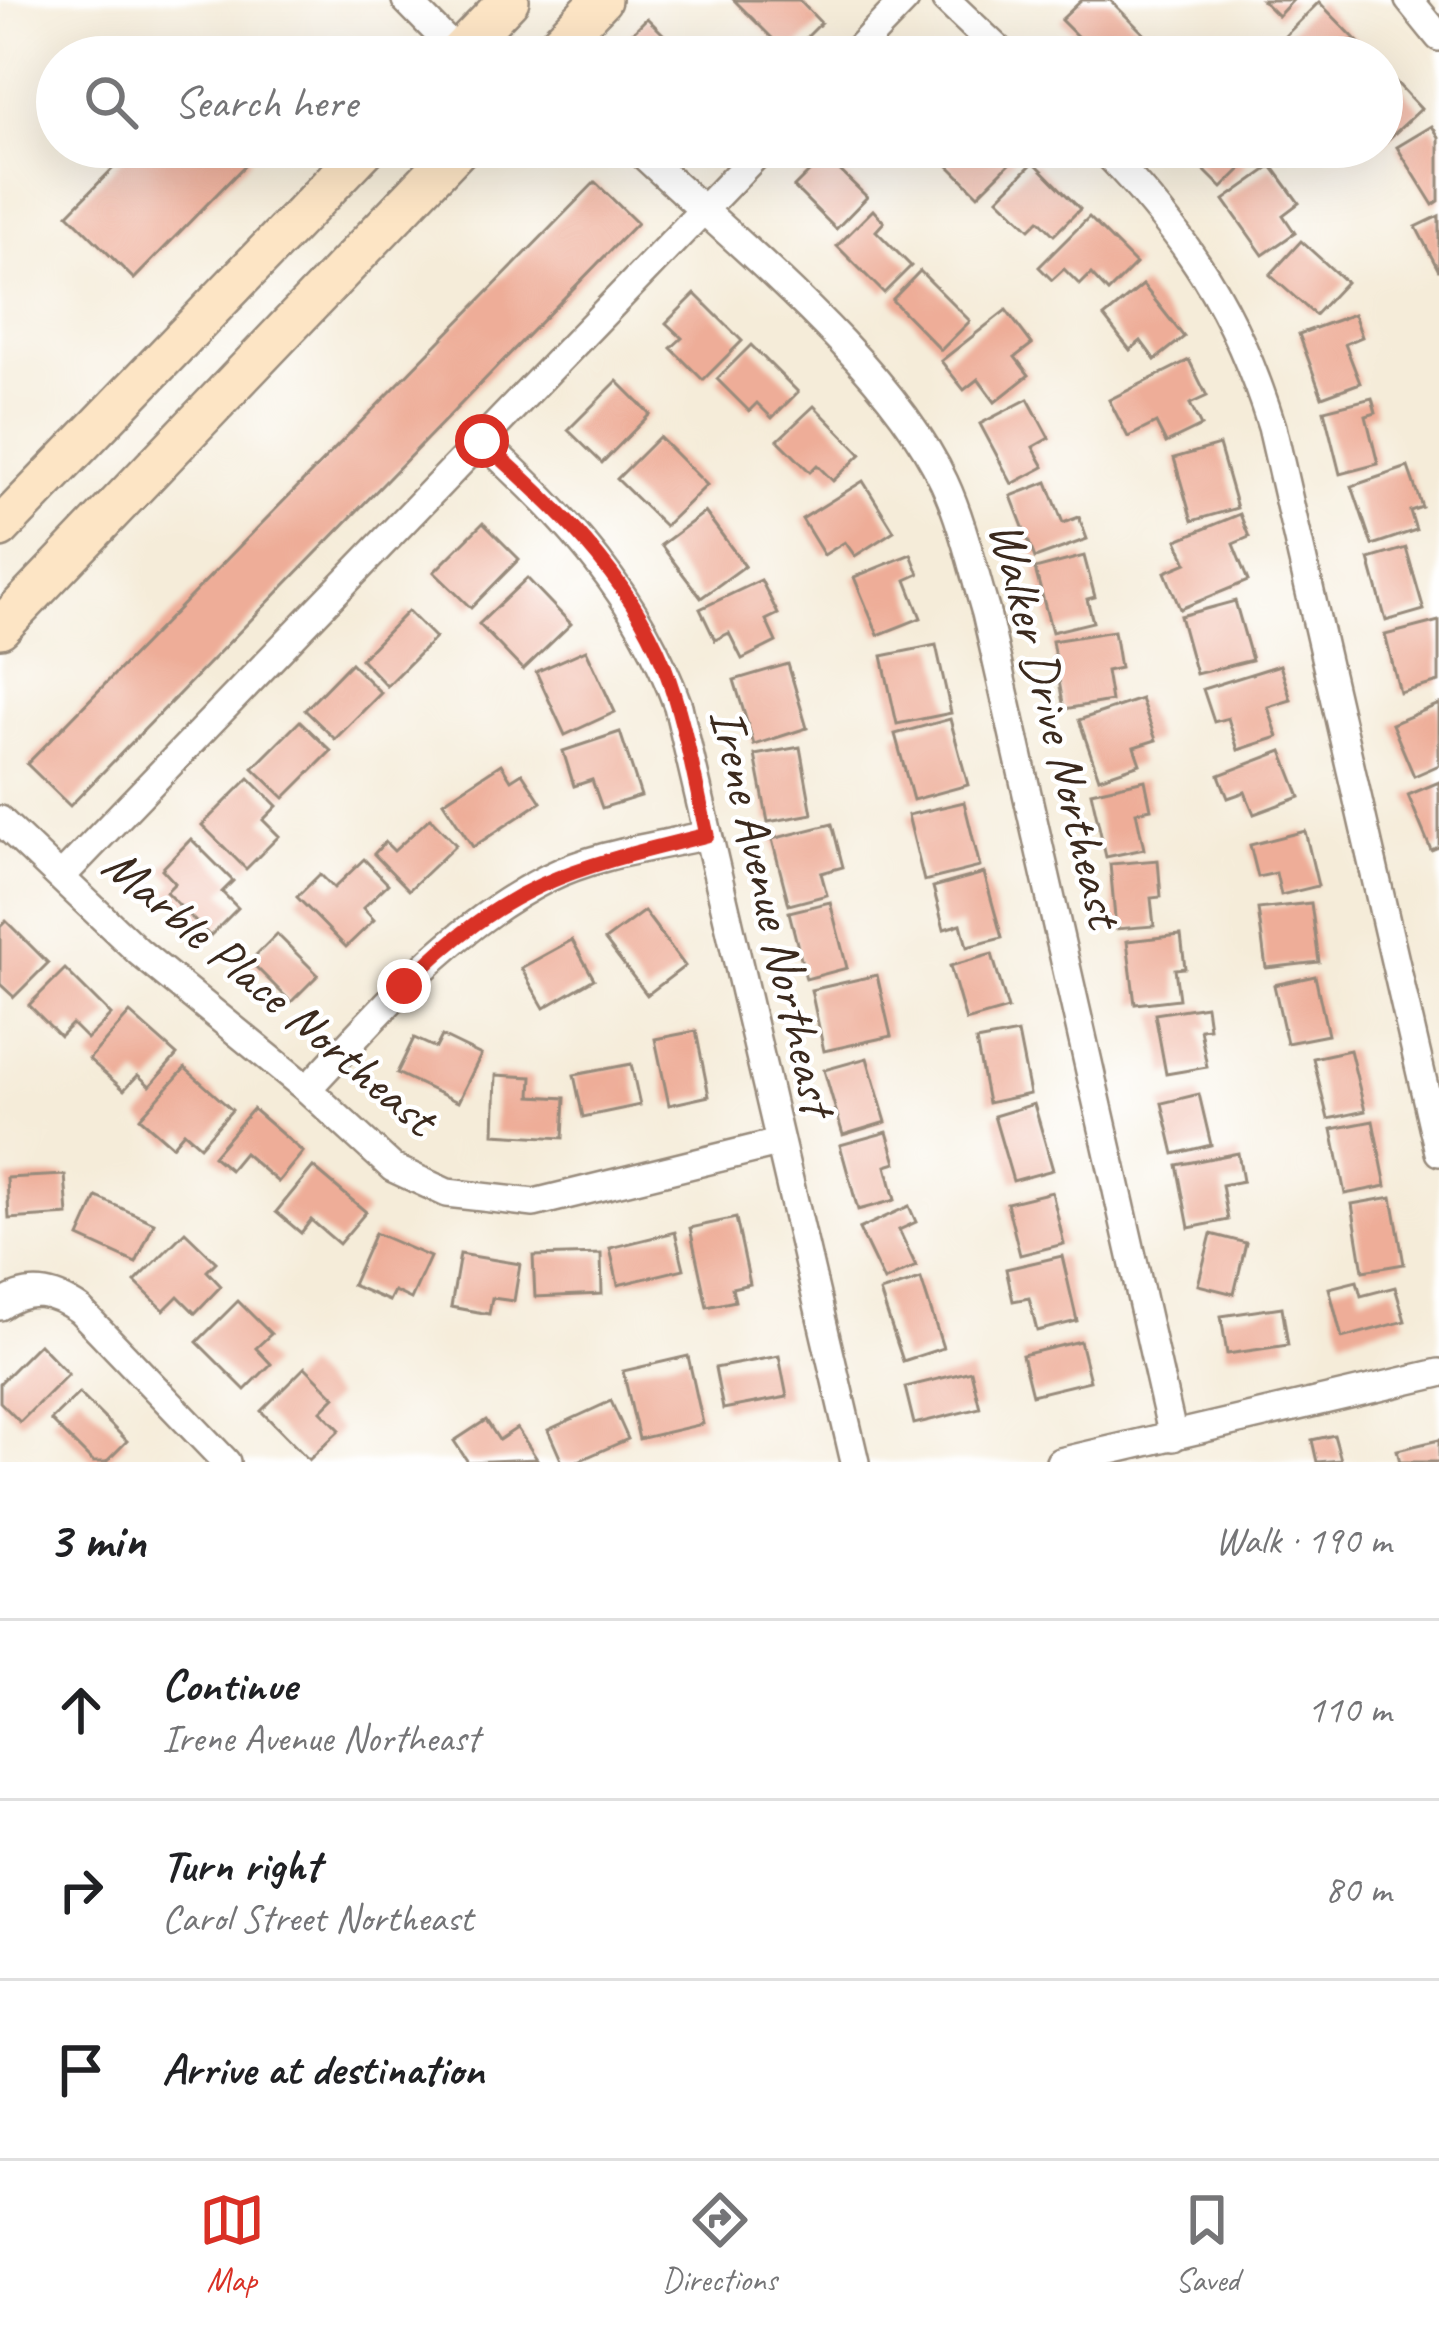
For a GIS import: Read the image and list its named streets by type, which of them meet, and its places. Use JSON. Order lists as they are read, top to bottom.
{
  "streets": {
    "street": ["Walker Drive Northeast", "Irene Avenue Northeast", "Marble Place Northeast"]
  },
  "crossings": [
    ["Irene Avenue Northeast", "Marble Place Northeast"]
  ],
  "page": {
    "search": "Search here",
    "heading": ["3 min", "Walk · 190 m"],
    "list": [
      ["Continue", "Irene Avenue Northeast", "110 m"],
      ["Turn right", "Carol Street Northeast", "80 m"],
      "Arrive at destination"
    ],
    "nav": ["Map", "Directions", "Saved"]
  }
}
